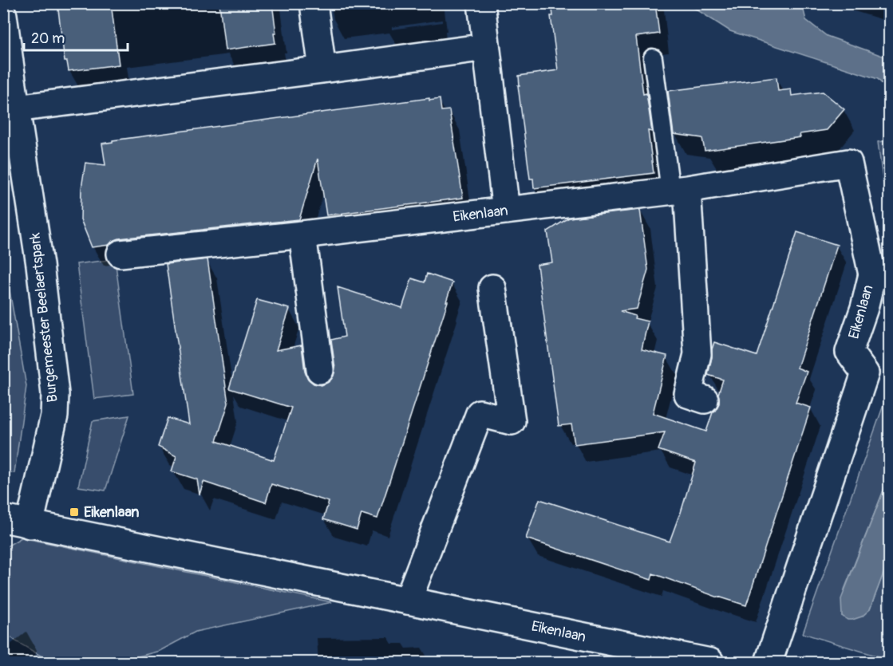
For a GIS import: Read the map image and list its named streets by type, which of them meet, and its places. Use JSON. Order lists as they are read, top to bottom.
{
  "streets": {
    "street": ["Eikenlaan", "Burgemeester Beelaertspark"]
  },
  "crossings": [
    ["Eikenlaan", "Burgemeester Beelaertspark"]
  ],
  "places": {
    "transit": ["Eikenlaan"]
  },
  "scale_bar": "20 m"
}
